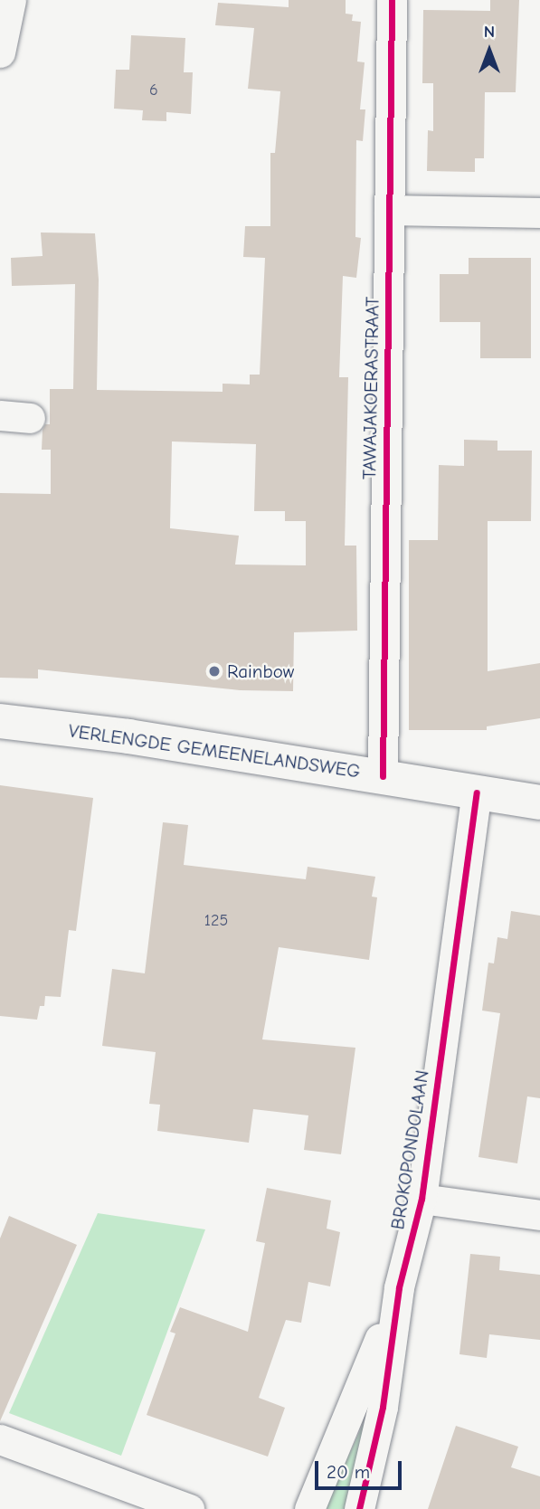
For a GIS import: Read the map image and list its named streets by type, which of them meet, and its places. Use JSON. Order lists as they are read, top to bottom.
{
  "streets": {
    "street": ["TAWAJAKOERASTRAAT", "VERLENGDE GEMEENELANDSWEG", "BROKOPONDOLAAN"]
  },
  "crossings": [
    ["TAWAJAKOERASTRAAT", "VERLENGDE GEMEENELANDSWEG"],
    ["VERLENGDE GEMEENELANDSWEG", "BROKOPONDOLAAN"]
  ],
  "places": ["Rainbow"],
  "house_numbers": ["6", "125"],
  "scale_bar": "20 m",
  "north": "top"
}
